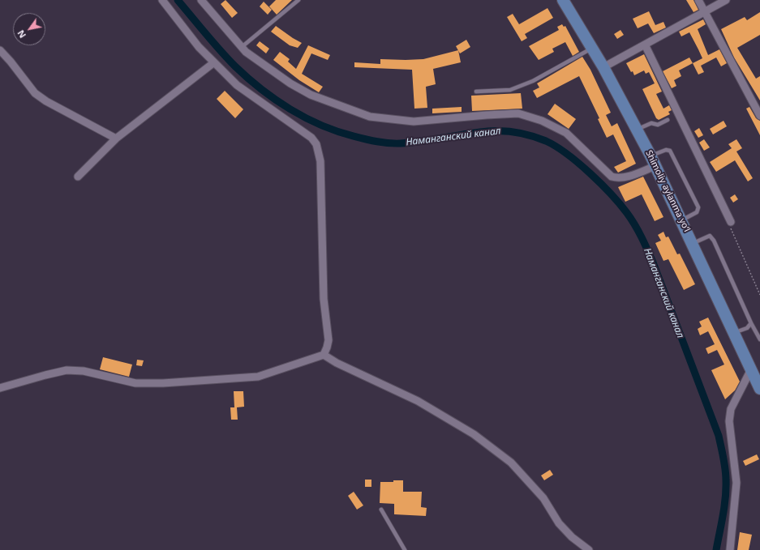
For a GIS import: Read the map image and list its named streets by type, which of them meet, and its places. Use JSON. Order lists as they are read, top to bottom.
{
  "streets": {
    "main road": ["Shimoliy aylanma yoʻl"]
  },
  "water": ["Наманганский канал"],
  "north": "bottom left"
}
